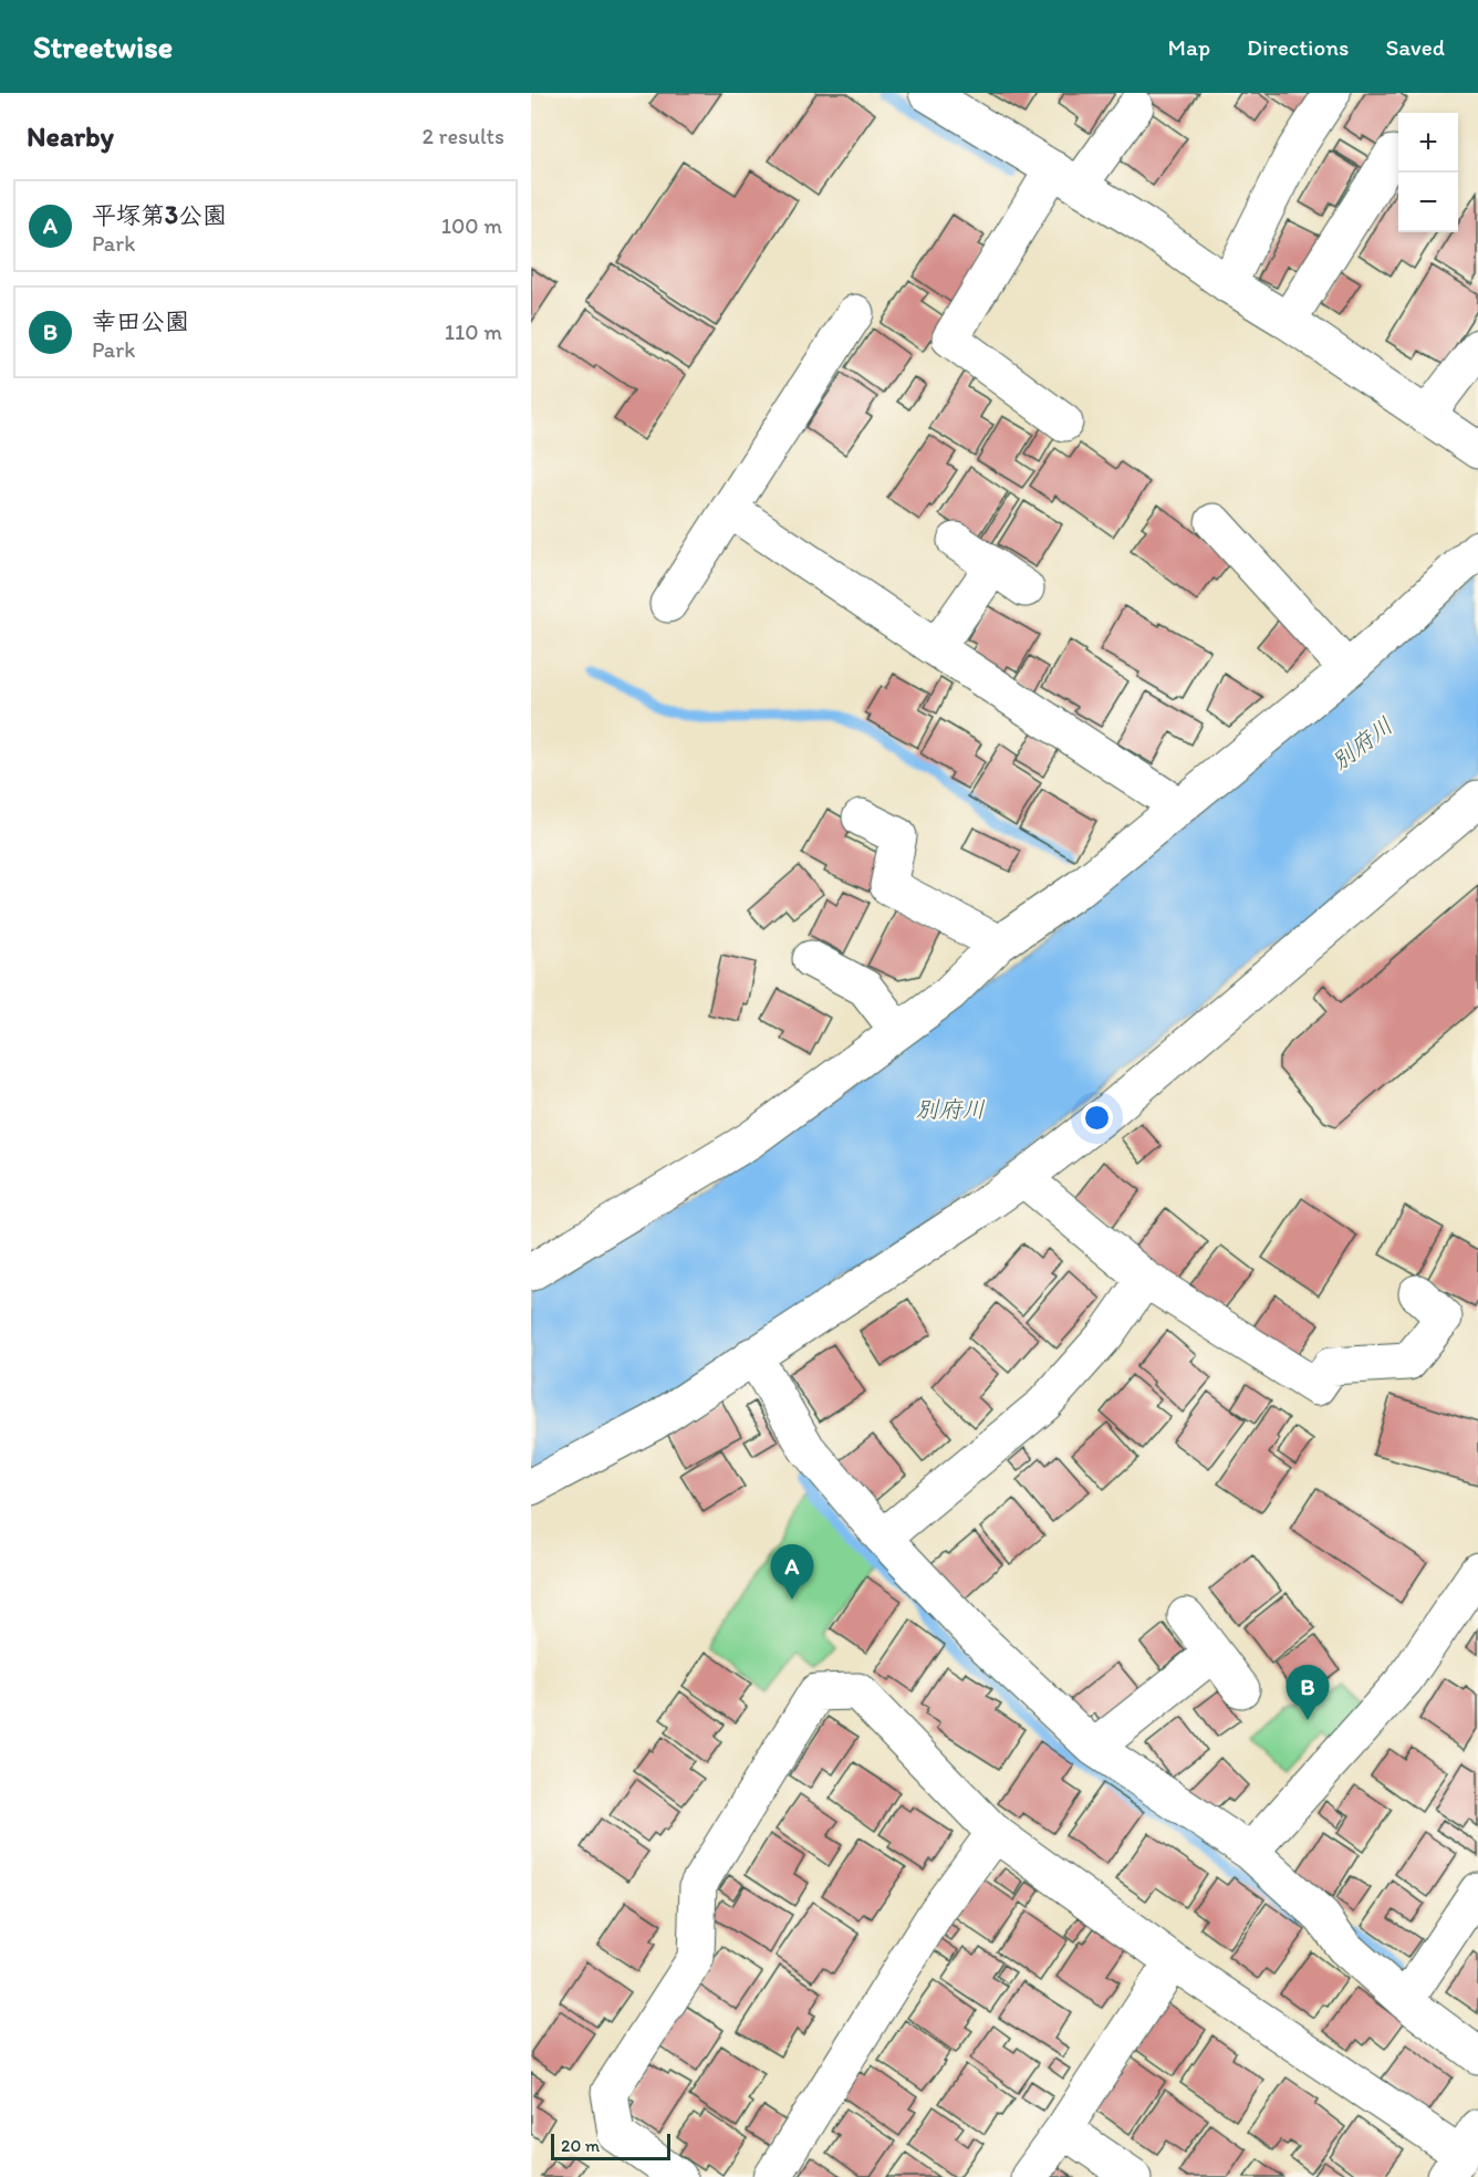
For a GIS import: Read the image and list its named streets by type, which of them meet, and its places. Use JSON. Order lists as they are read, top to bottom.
{
  "water": ["別府川"],
  "scale_bar": "20 m",
  "page": {
    "header": "Streetwise",
    "nav": ["Map", "Directions", "Saved"],
    "heading": ["Nearby", "2 results"],
    "map_buttons": ["+", "−"],
    "list": [
      {
        "mark": "A",
        "name": "平塚第3公園",
        "note": "Park",
        "value": "100 m"
      },
      {
        "mark": "B",
        "name": "幸田公園",
        "note": "Park",
        "value": "110 m"
      }
    ],
    "pins": ["A", "B"],
    "scale": "20 m"
  }
}
